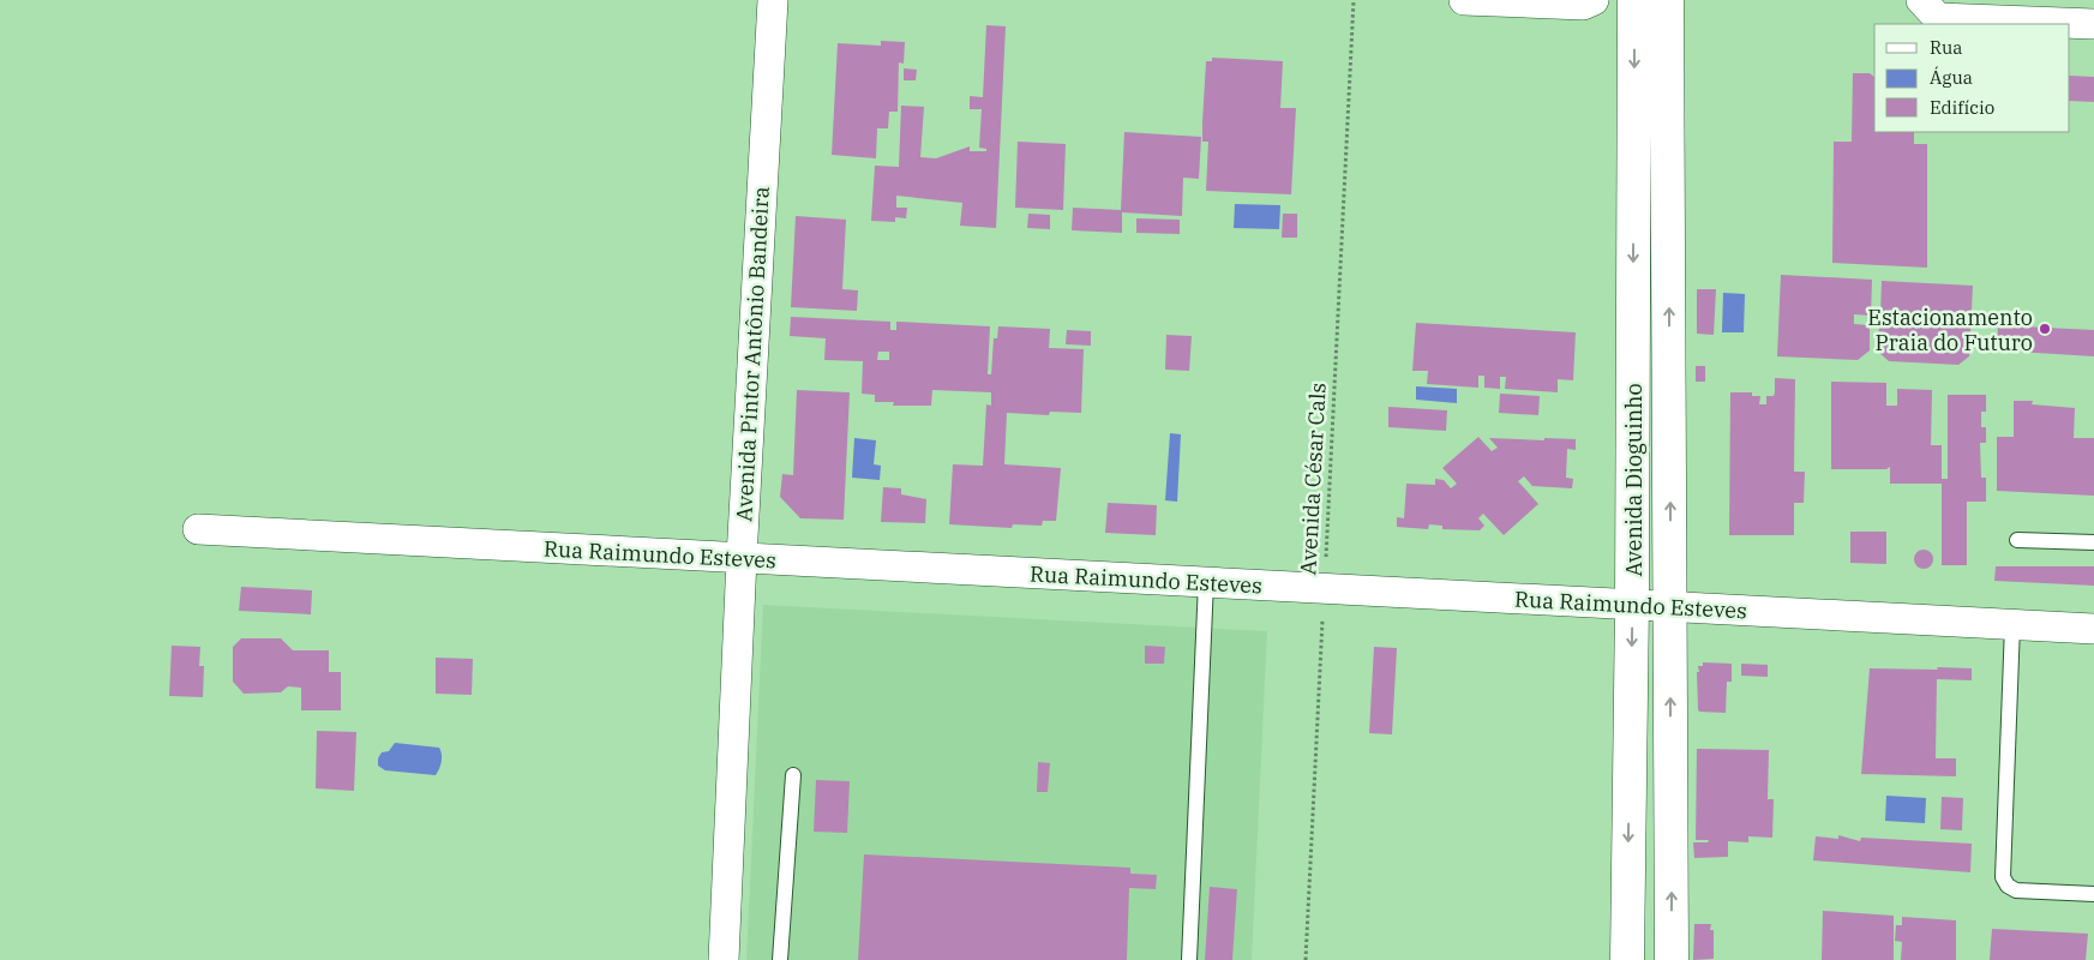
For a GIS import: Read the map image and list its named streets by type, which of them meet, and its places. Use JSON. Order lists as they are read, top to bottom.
{
  "streets": {
    "main road": ["Avenida Dioguinho"],
    "street": ["Avenida Pintor Antônio Bandeira", "Rua Raimundo Esteves"],
    "path": ["Avenida César Cals"]
  },
  "crossings": [
    ["Avenida Pintor Antônio Bandeira", "Rua Raimundo Esteves"],
    ["Avenida César Cals", "Rua Raimundo Esteves"],
    ["Avenida Dioguinho", "Rua Raimundo Esteves"]
  ],
  "places": ["Estacionamento Praia do Futuro"],
  "legend": ["Rua", "Água", "Edifício"]
}
